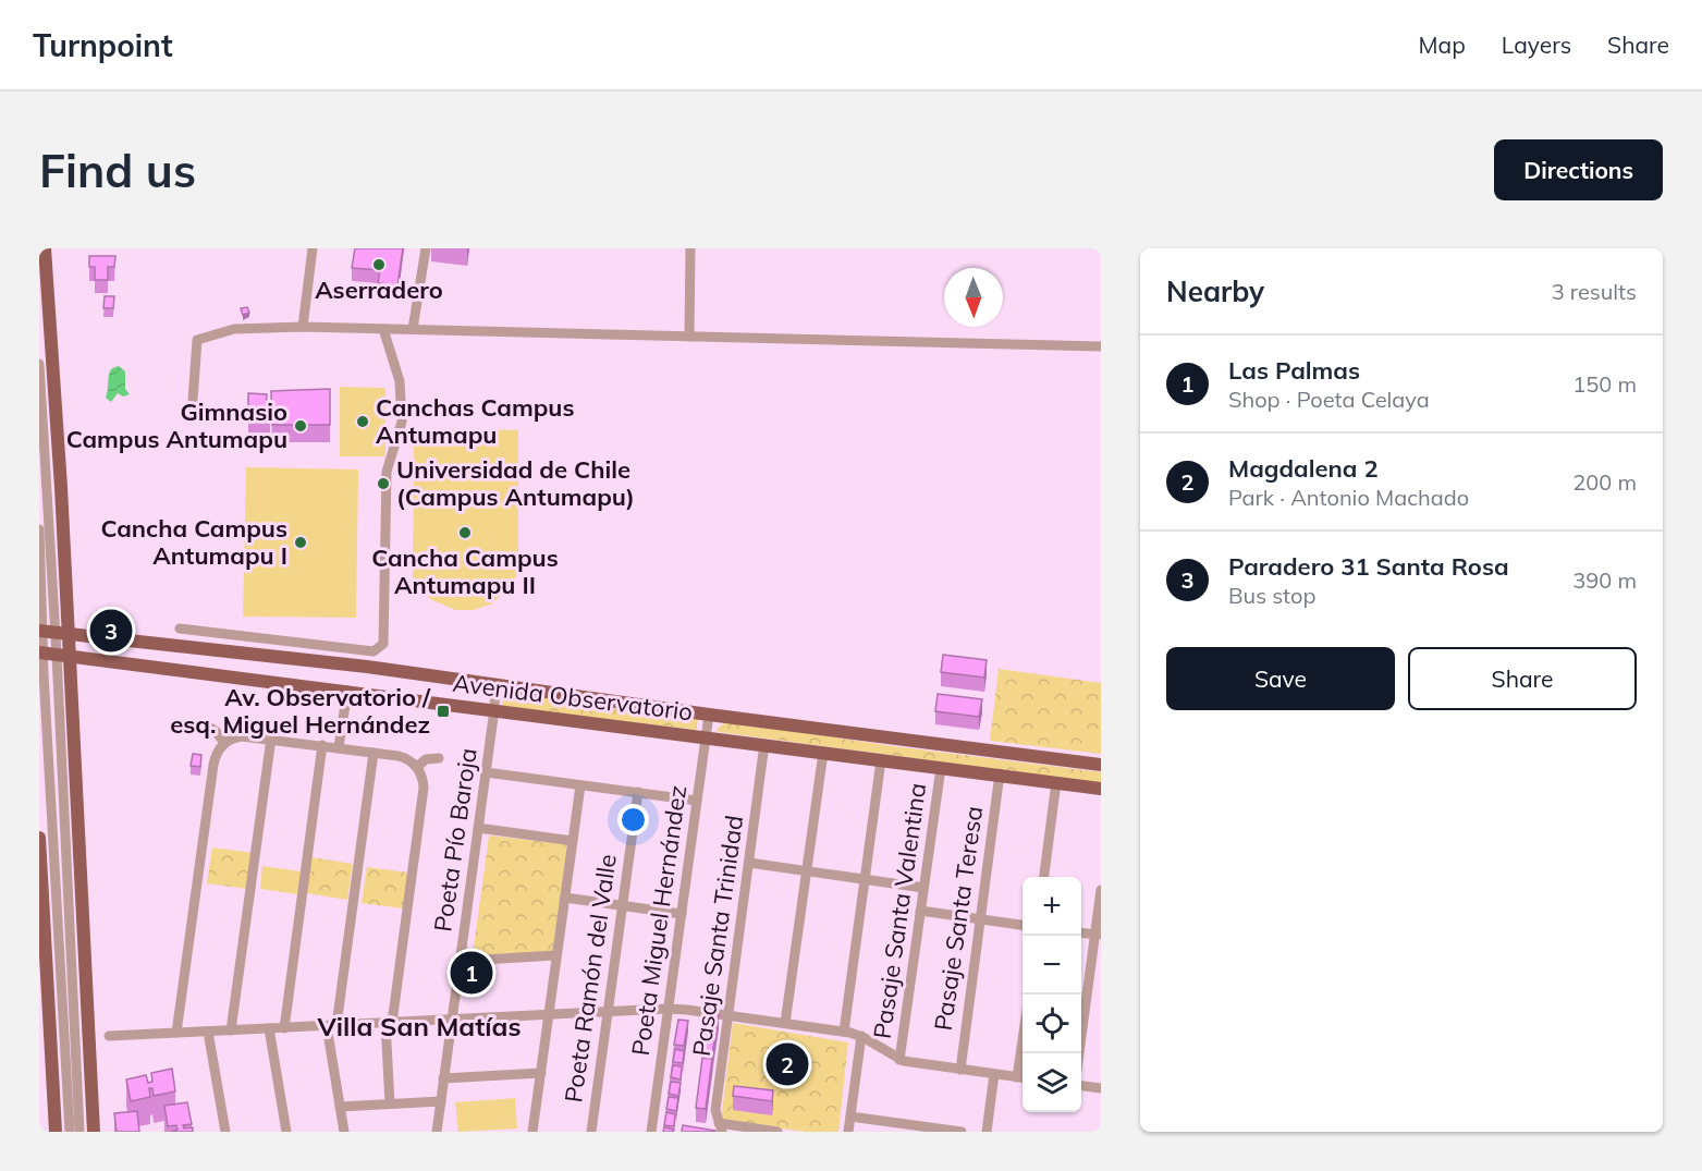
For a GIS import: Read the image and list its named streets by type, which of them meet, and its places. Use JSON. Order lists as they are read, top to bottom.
{
  "streets": {
    "main road": ["Avenida Observatorio"],
    "street": [
      "Poeta Pío Baroja",
      "Pasaje Santa Valentina",
      "Pasaje Santa Teresa",
      "Poeta Miguel Hernández",
      "Pasaje Santa Trinidad",
      "Poeta Ramón del Valle"
    ]
  },
  "crossings": [
    ["Avenida Observatorio", "Poeta Pío Baroja"],
    ["Avenida Observatorio", "Pasaje Santa Valentina"],
    ["Avenida Observatorio", "Pasaje Santa Teresa"],
    ["Avenida Observatorio", "Poeta Miguel Hernández"],
    ["Avenida Observatorio", "Pasaje Santa Trinidad"]
  ],
  "districts": ["Villa San Matías"],
  "places": {
    "other": [
      "Aserradero",
      "Canchas Campus Antumapu",
      "Gimnasio Campus Antumapu",
      "Universidad de Chile (Campus Antumapu)",
      "Cancha Campus Antumapu II",
      "Cancha Campus Antumapu I"
    ],
    "transit": ["Av. Observatorio / esq. Miguel Hernández"]
  },
  "north": "bottom",
  "page": {
    "header": "Turnpoint",
    "nav": ["Map", "Layers", "Share"],
    "buttons": [
      "Directions",
      ["Save", "Share"]
    ],
    "title": "Find us",
    "heading": ["Nearby", "3 results"],
    "list": [
      {
        "mark": "1",
        "name": "Las Palmas",
        "note": "Shop · Poeta Celaya",
        "value": "150 m"
      },
      {
        "mark": "2",
        "name": "Magdalena 2",
        "note": "Park · Antonio Machado",
        "value": "200 m"
      },
      {
        "mark": "3",
        "name": "Paradero 31 Santa Rosa",
        "note": "Bus stop",
        "value": "390 m"
      }
    ],
    "pins": ["3", "1", "2"],
    "map_buttons": ["+", "−"]
  }
}
